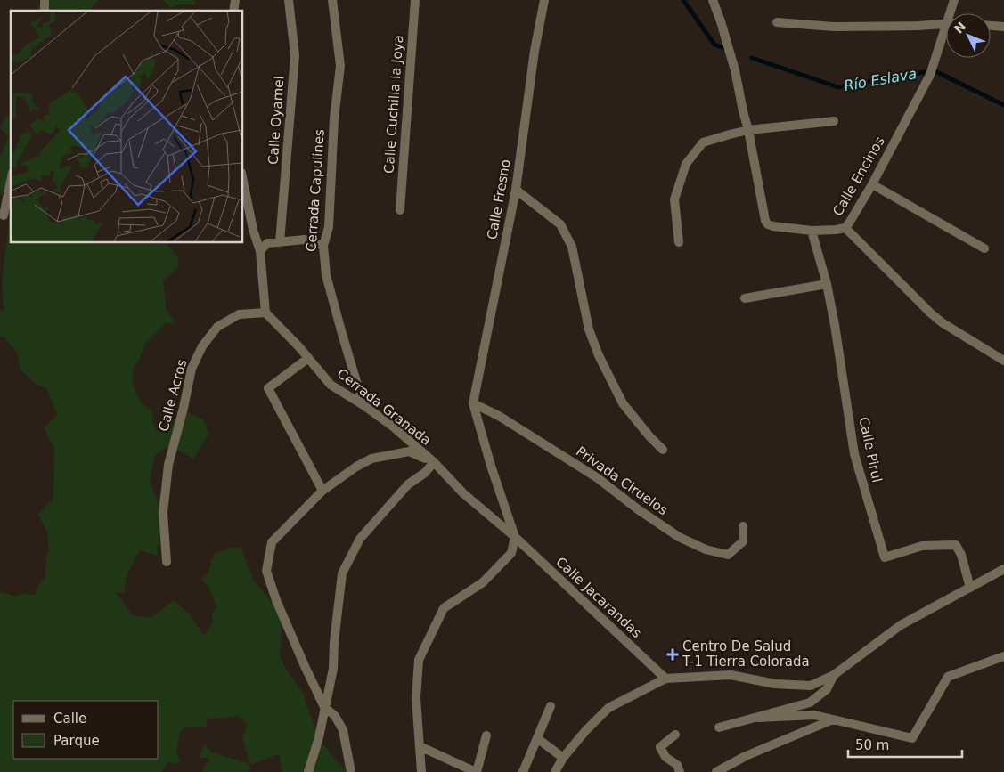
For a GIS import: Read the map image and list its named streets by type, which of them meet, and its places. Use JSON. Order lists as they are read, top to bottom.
{
  "streets": {
    "street": [
      "Calle Cuchilla la Joya",
      "Calle Oyamel",
      "Calle Encinos",
      "Cerrada Capulines",
      "Calle Fresno",
      "Calle Acros",
      "Cerrada Granada",
      "Calle Pirul",
      "Privada Ciruelos",
      "Calle Jacarandas"
    ]
  },
  "crossings": [
    ["Calle Encinos", "Calle Pirul"],
    ["Cerrada Capulines", "Cerrada Granada"],
    ["Calle Fresno", "Privada Ciruelos"],
    ["Calle Fresno", "Calle Jacarandas"],
    ["Calle Acros", "Cerrada Granada"],
    ["Cerrada Granada", "Calle Jacarandas"],
    ["Privada Ciruelos", "Calle Jacarandas"]
  ],
  "water": ["Río Eslava"],
  "places": {
    "health": ["Centro De Salud T-1 Tierra Colorada"]
  },
  "legend": ["Calle", "Parque"],
  "scale_bar": "50 m",
  "north": "top left"
}
